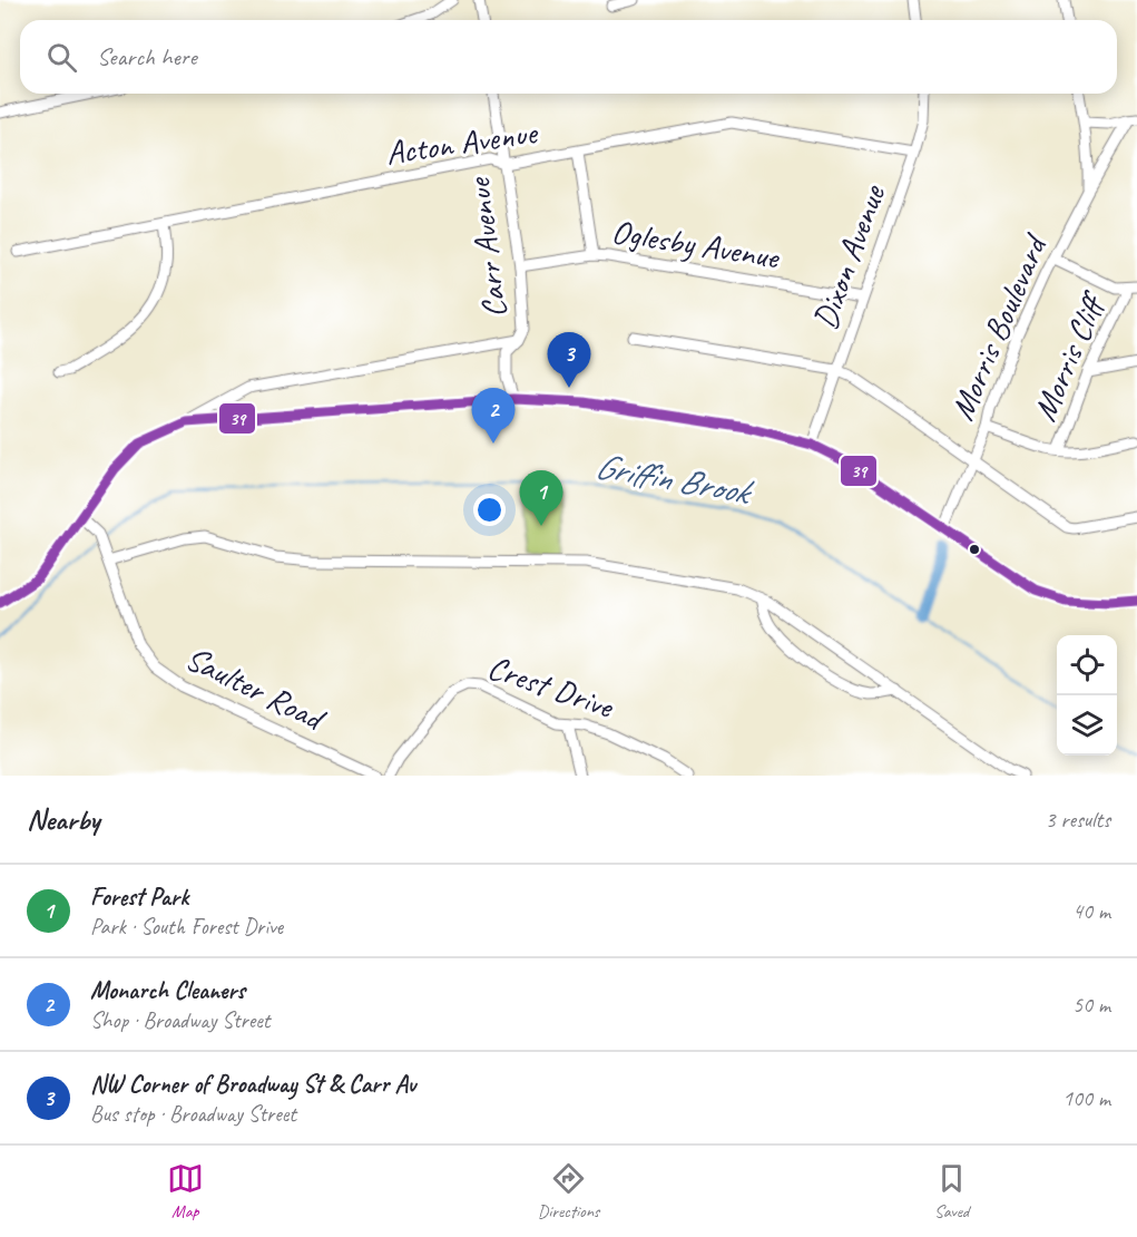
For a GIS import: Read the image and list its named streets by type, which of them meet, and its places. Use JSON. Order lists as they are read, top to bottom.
{
  "streets": {
    "street": [
      "Acton Avenue",
      "Oglesby Avenue",
      "Carr Avenue",
      "Dixon Avenue",
      "Morris Boulevard",
      "Morris Cliff",
      "Crest Drive",
      "Saulter Road"
    ]
  },
  "crossings": [
    ["Acton Avenue", "Carr Avenue"],
    ["Acton Avenue", "Dixon Avenue"],
    ["Oglesby Avenue", "Carr Avenue"],
    ["Oglesby Avenue", "Dixon Avenue"]
  ],
  "water": ["Griffin Brook"],
  "lines": ["transit line 39"],
  "page": {
    "search": "Search here",
    "pins": ["3", "2", "1"],
    "heading": ["Nearby", "3 results"],
    "list": [
      {
        "mark": "1",
        "name": "Forest Park",
        "note": "Park · South Forest Drive",
        "value": "40 m"
      },
      {
        "mark": "2",
        "name": "Monarch Cleaners",
        "note": "Shop · Broadway Street",
        "value": "50 m"
      },
      {
        "mark": "3",
        "name": "NW Corner of Broadway St & Carr Av",
        "note": "Bus stop · Broadway Street",
        "value": "100 m"
      }
    ],
    "nav": ["Map", "Directions", "Saved"]
  }
}
